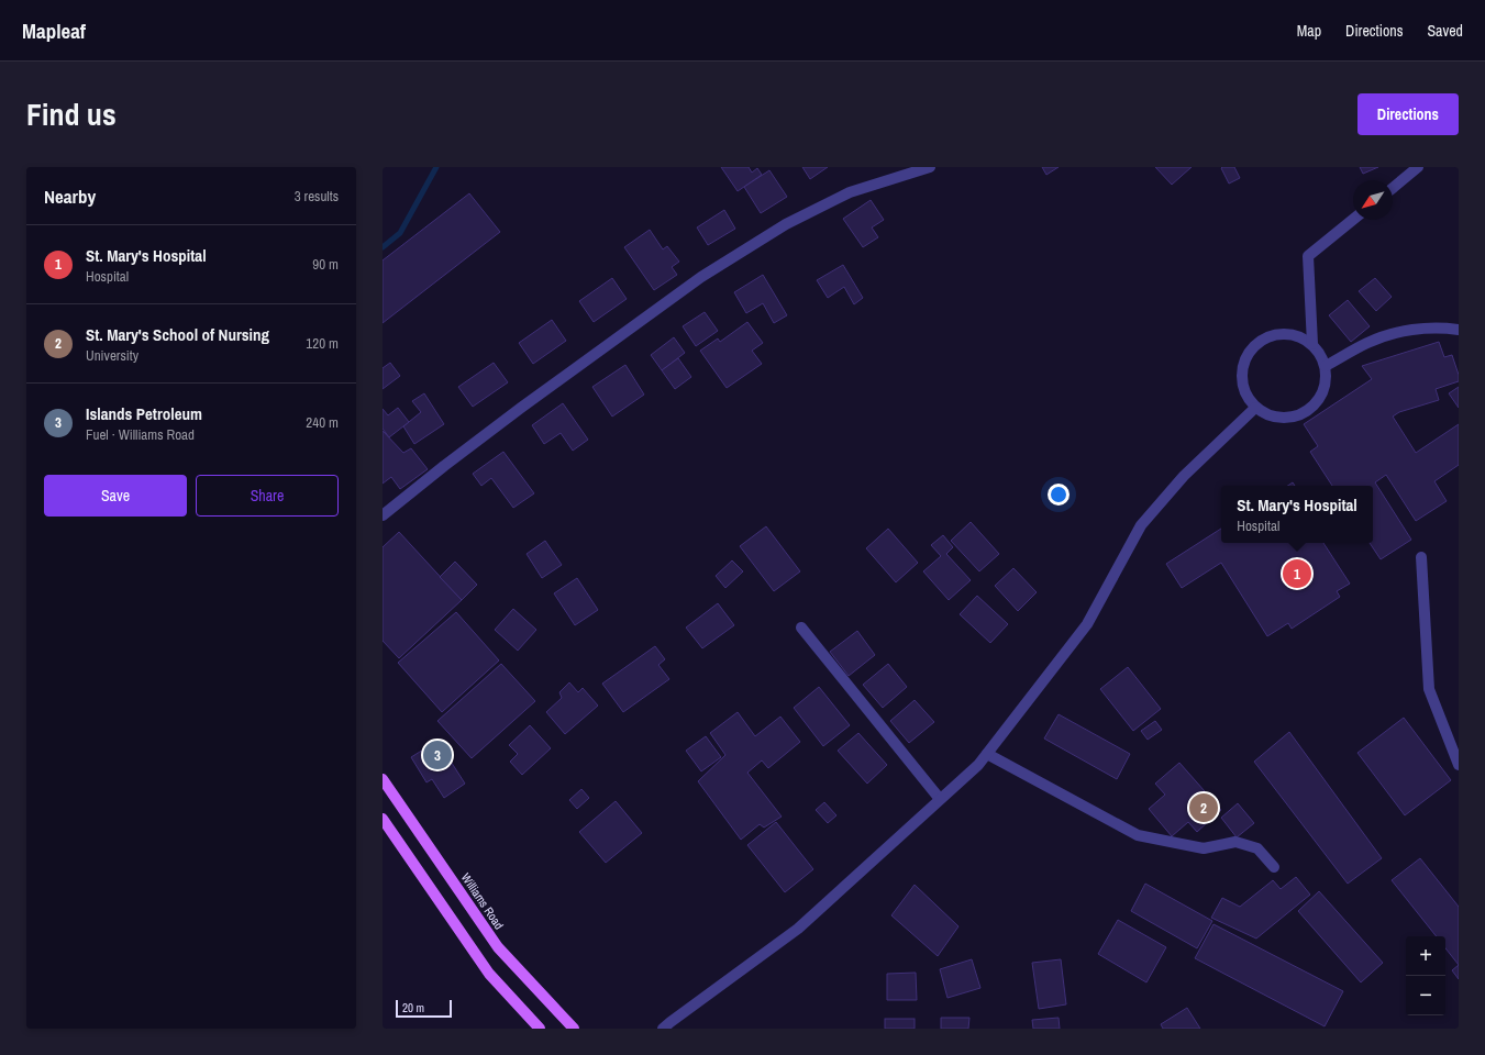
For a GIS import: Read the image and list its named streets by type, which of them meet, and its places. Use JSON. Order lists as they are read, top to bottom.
{
  "streets": {
    "main road": ["Williams Road"]
  },
  "scale_bar": "20 m",
  "north": "bottom left",
  "page": {
    "header": "Mapleaf",
    "nav": ["Map", "Directions", "Saved"],
    "title": "Find us",
    "buttons": [
      "Directions",
      ["Save", "Share"]
    ],
    "heading": ["Nearby", "3 results"],
    "list": [
      {
        "mark": "1",
        "name": "St. Mary's Hospital",
        "note": "Hospital",
        "value": "90 m"
      },
      {
        "mark": "2",
        "name": "St. Mary's School of Nursing",
        "note": "University",
        "value": "120 m"
      },
      {
        "mark": "3",
        "name": "Islands Petroleum",
        "note": "Fuel · Williams Road",
        "value": "240 m"
      }
    ],
    "popup": ["St. Mary's Hospital", "Hospital"],
    "pins": ["1", "3", "2"],
    "map_buttons": ["+", "−"],
    "scale": "20 m"
  }
}
